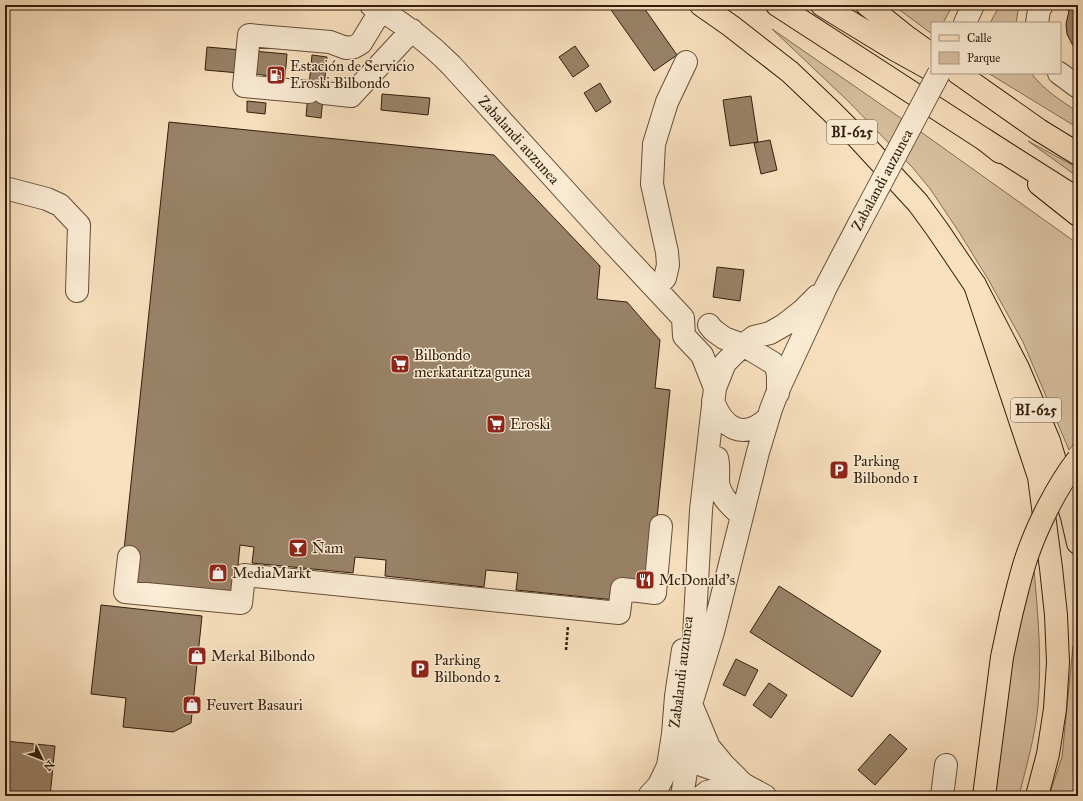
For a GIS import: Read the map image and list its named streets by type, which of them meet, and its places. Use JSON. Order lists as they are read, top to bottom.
{
  "streets": {
    "main road": ["BI-625"],
    "street": ["Zabalandi auzunea"]
  },
  "places": {
    "fuel station": ["Estación de Servicio Eroski Bilbondo"],
    "supermarket": ["Bilbondo merkataritza gunea", "Eroski"],
    "parking": ["Parking Bilbondo 1", "Parking Bilbondo 2"],
    "bar": ["Ñam"],
    "shop": ["MediaMarkt", "Merkal Bilbondo", "Feuvert Basauri"],
    "restaurant": ["McDonald's"]
  },
  "legend": ["Calle", "Parque"],
  "north": "bottom right"
}
